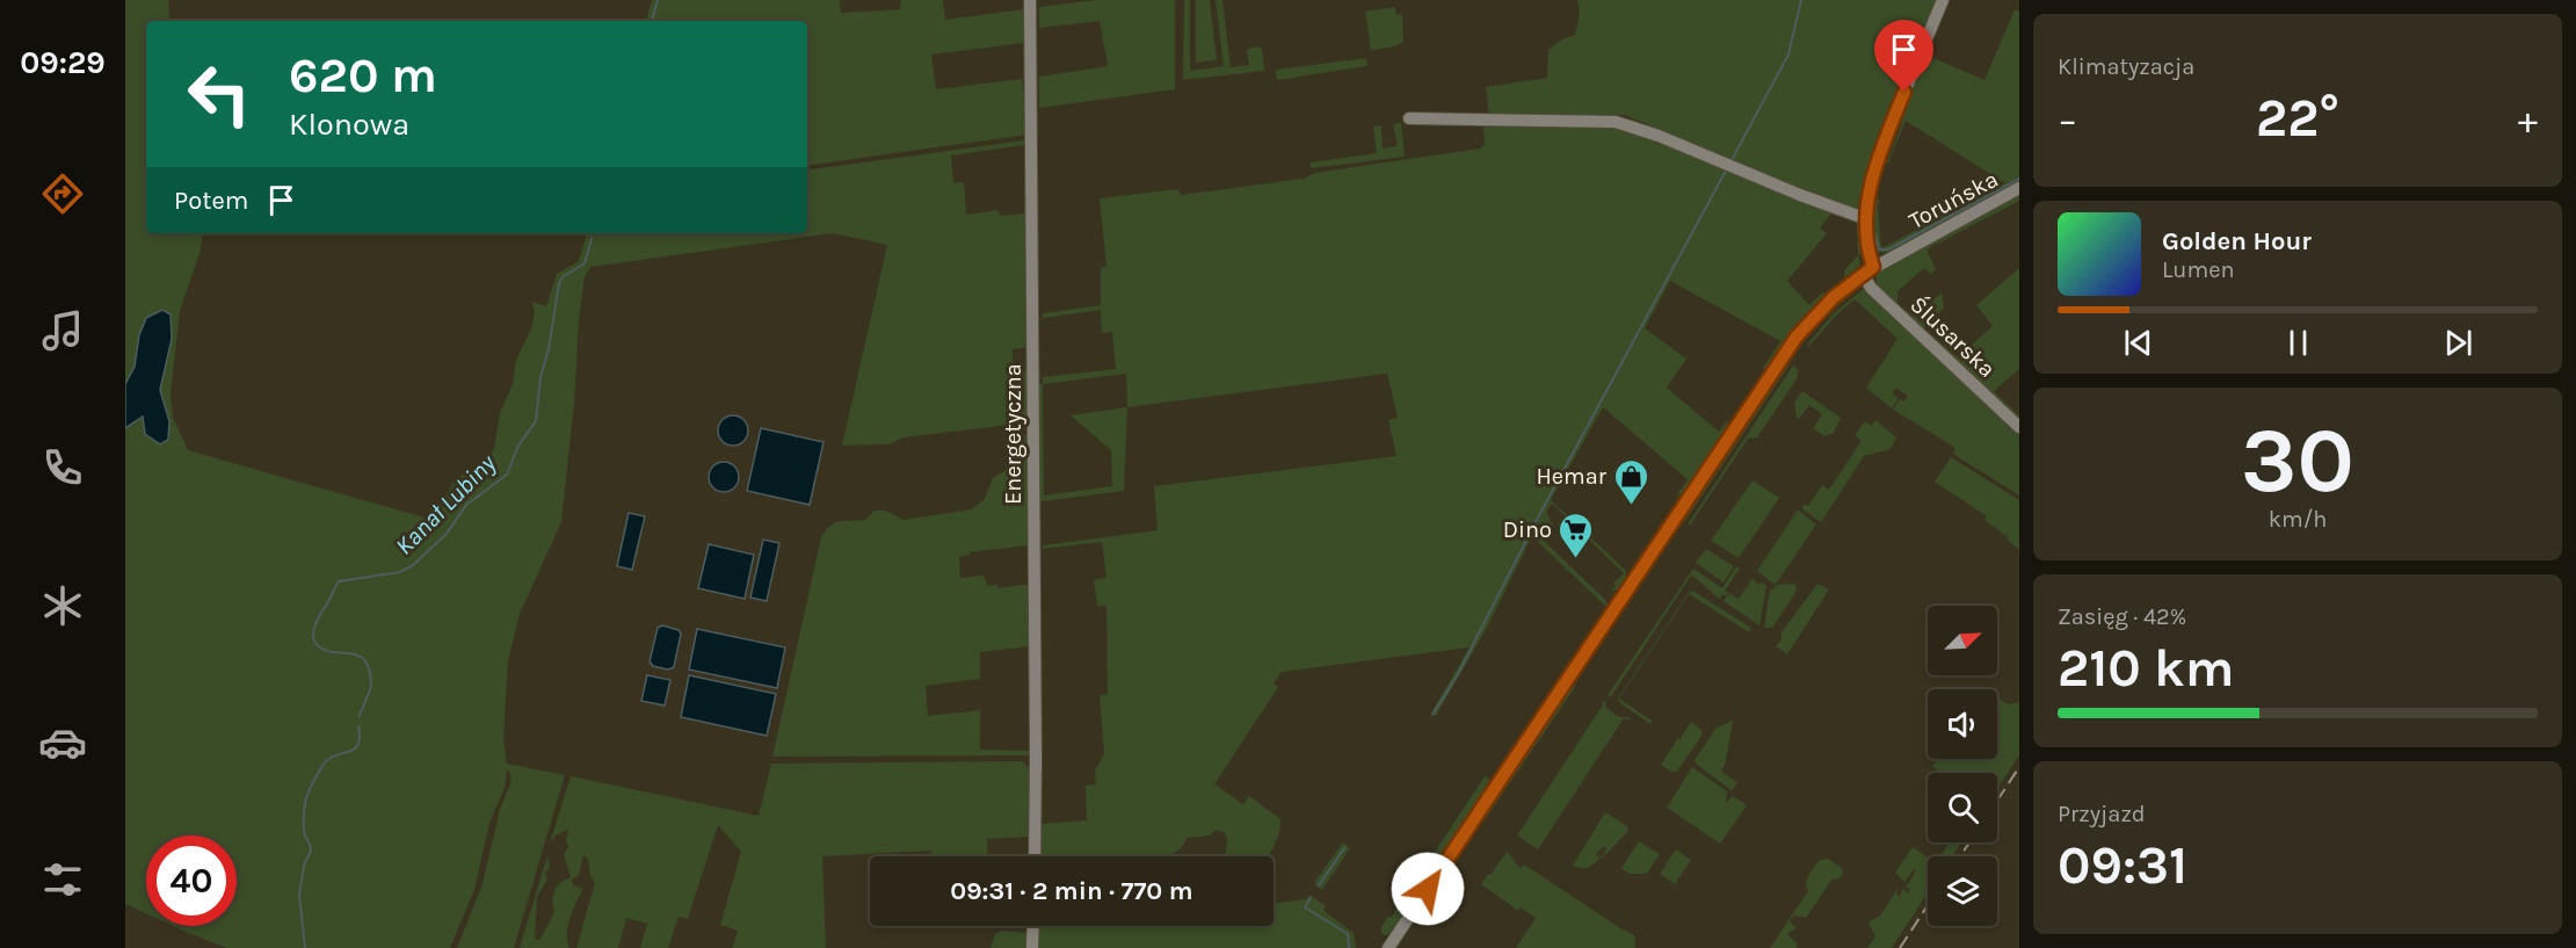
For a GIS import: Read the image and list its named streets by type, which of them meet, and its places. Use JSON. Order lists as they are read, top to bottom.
{
  "streets": {
    "street": ["Toruńska", "Ślusarska", "Energetyczna"]
  },
  "crossings": [
    ["Toruńska", "Ślusarska"]
  ],
  "water": ["Kanał Lubiny"],
  "places": {
    "shop": ["Hemar"],
    "supermarket": ["Dino"]
  },
  "north": "top right",
  "page": {
    "tabs": "09:29",
    "tile": [
      "Klimatyzacja",
      ["30", "km/h"],
      ["Zasięg · 42%", "210 km"],
      ["Przyjazd", "09:31"]
    ],
    "turn": ["620 m", "Klonowa"],
    "heat": ["−", "22°", "+"],
    "then": "Potem",
    "song": ["Golden Hour", "Lumen"],
    "limit": "40",
    "trip": "09:31 · 2 min · 770 m"
  }
}
